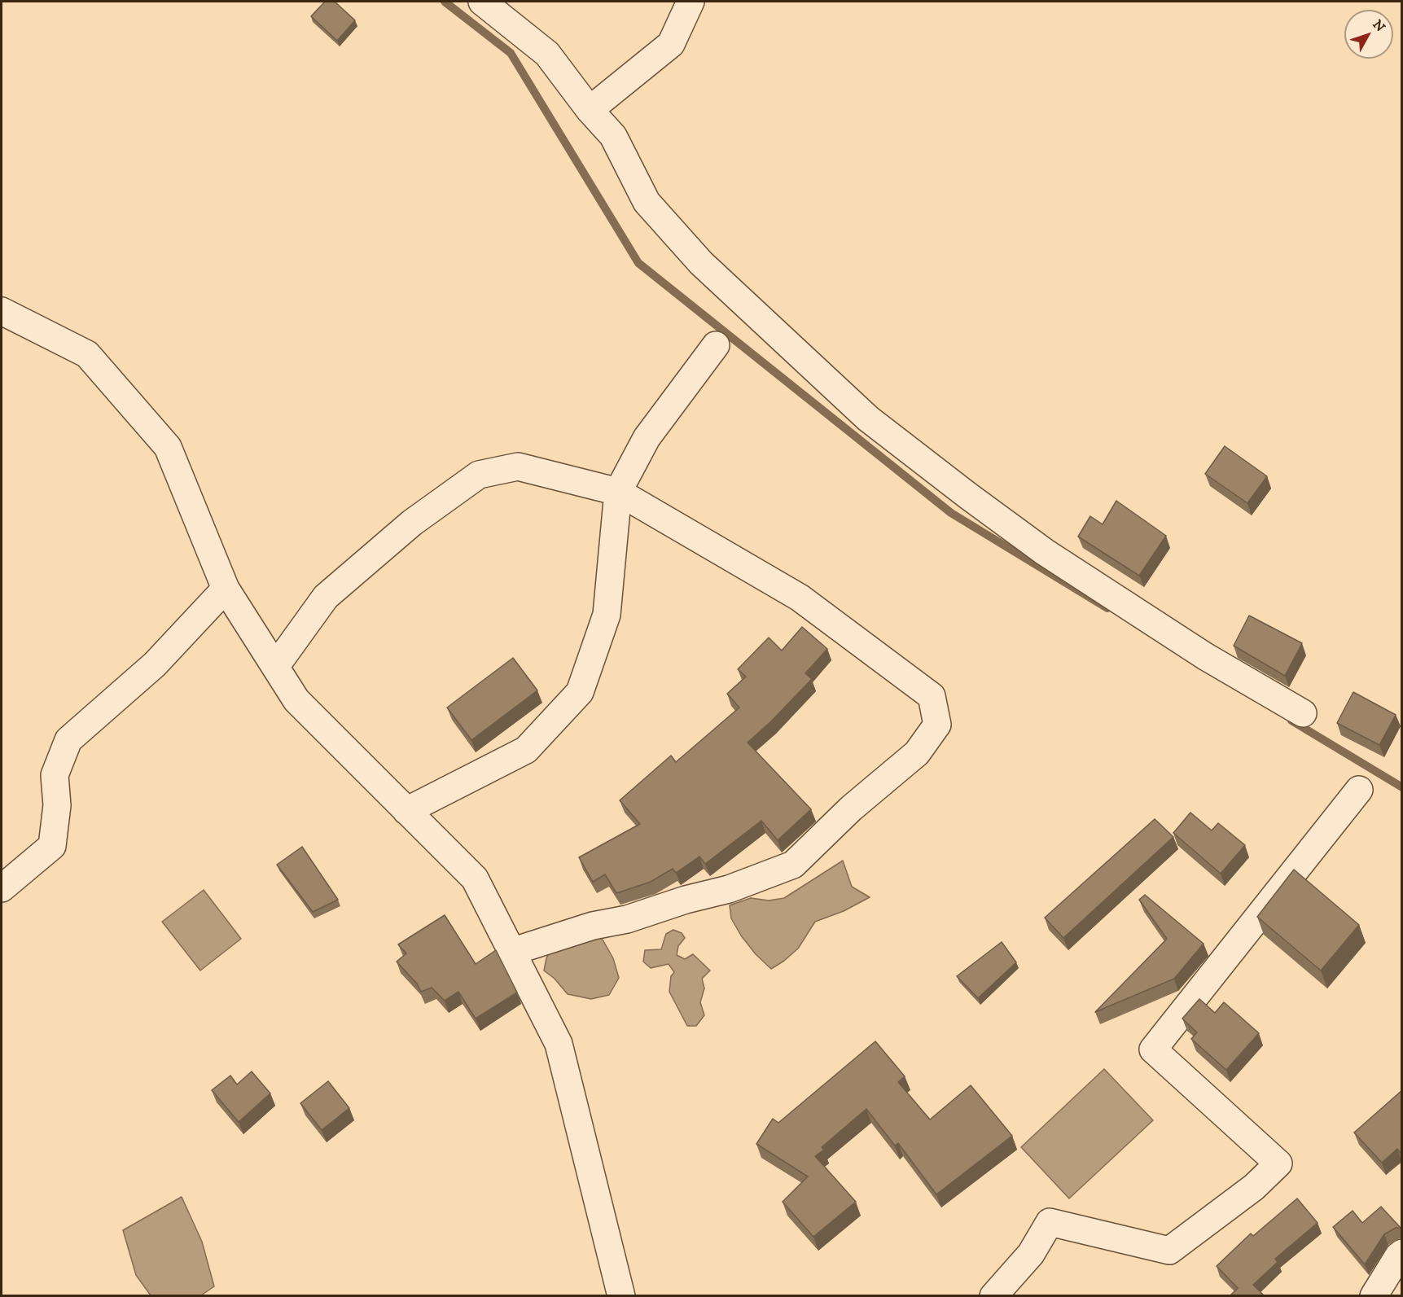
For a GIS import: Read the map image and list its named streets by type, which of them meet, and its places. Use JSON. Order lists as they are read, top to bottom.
{
  "north": "top right"
}
